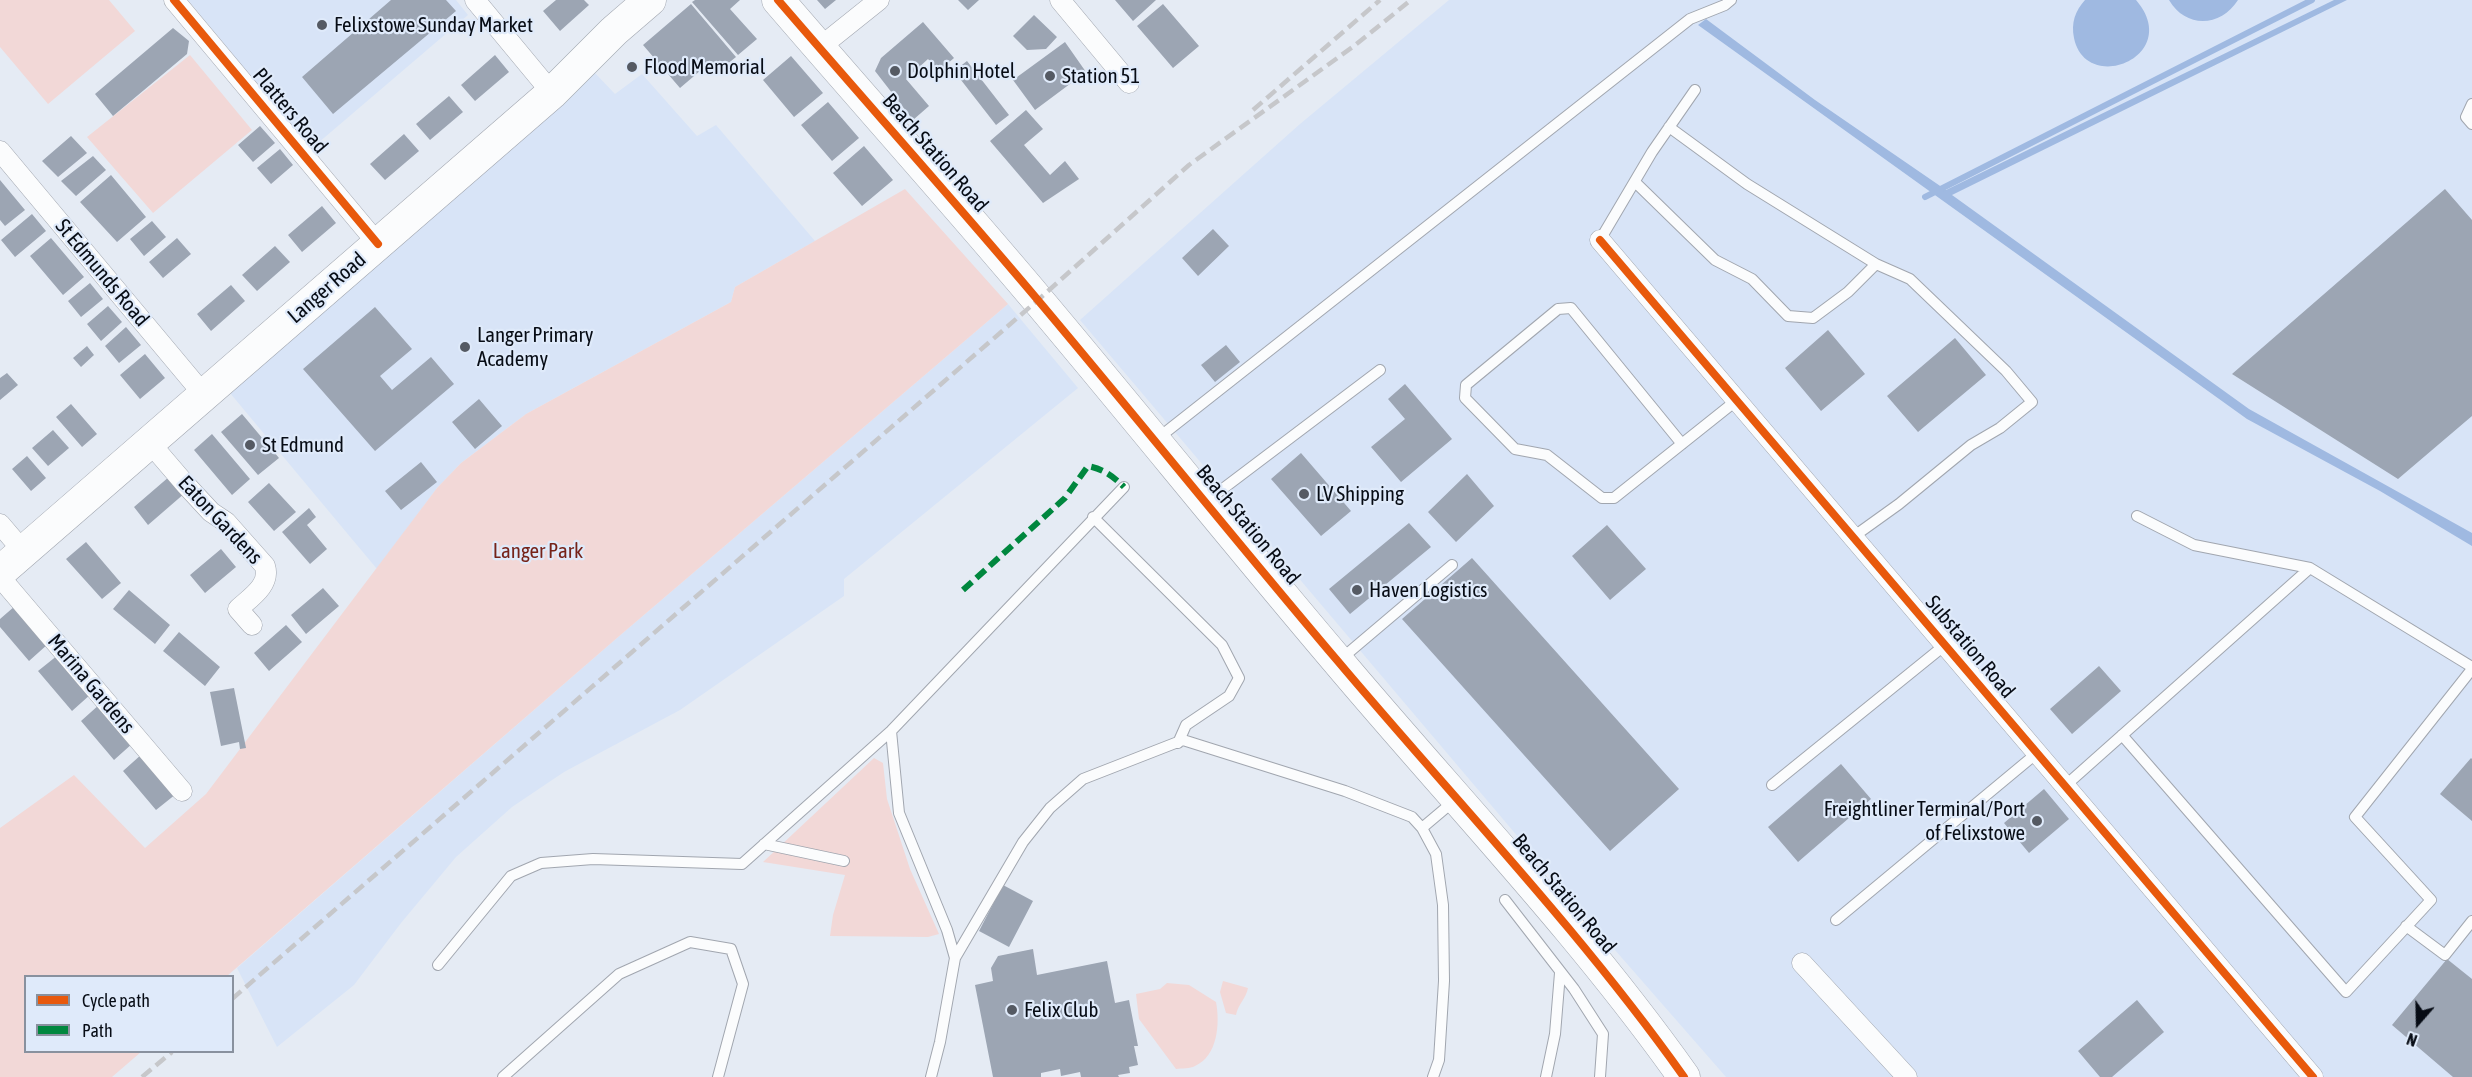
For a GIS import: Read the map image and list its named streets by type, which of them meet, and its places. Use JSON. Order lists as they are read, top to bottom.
{
  "streets": {
    "main road": ["Beach Station Road", "Langer Road"],
    "street": [
      "Platters Road",
      "St Edmunds Road",
      "Eaton Gardens",
      "Substation Road",
      "Marina Gardens"
    ]
  },
  "crossings": [
    ["Platters Road", "Langer Road"],
    ["St Edmunds Road", "Langer Road"],
    ["Langer Road", "Eaton Gardens"]
  ],
  "parks": ["Langer Park"],
  "places": [
    "Felixstowe Sunday Market",
    "Flood Memorial",
    "Dolphin Hotel",
    "Station 51",
    "Langer Primary Academy",
    "St Edmund",
    "LV Shipping",
    "Haven Logistics",
    "Freightliner Terminal/Port of Felixstowe",
    "Felix Club"
  ],
  "legend": ["Cycle path", "Path"],
  "north": "bottom"
}
